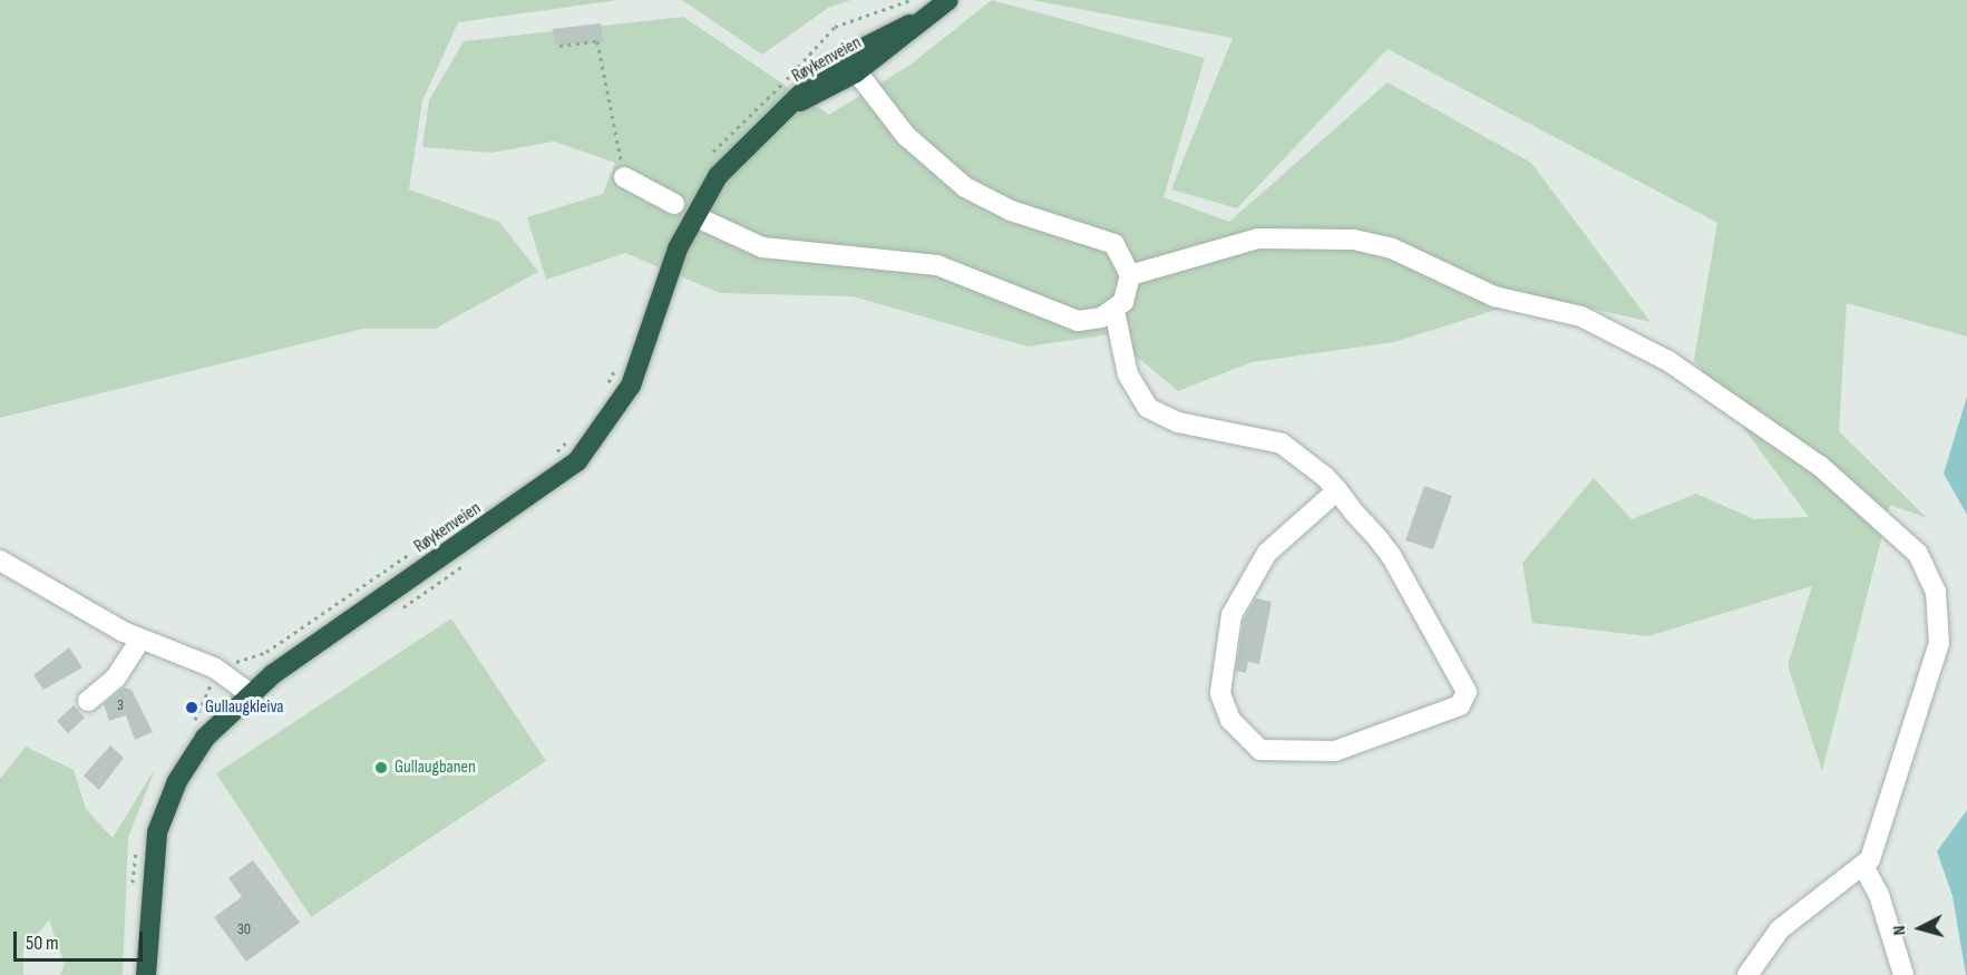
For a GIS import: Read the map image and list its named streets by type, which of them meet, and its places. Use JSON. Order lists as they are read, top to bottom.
{
  "streets": {
    "highway": ["Røykenveien"]
  },
  "places": ["Gullaugkleiva", "Gullaugbanen"],
  "house_numbers": ["3", "30"],
  "scale_bar": "50 m",
  "north": "left"
}
